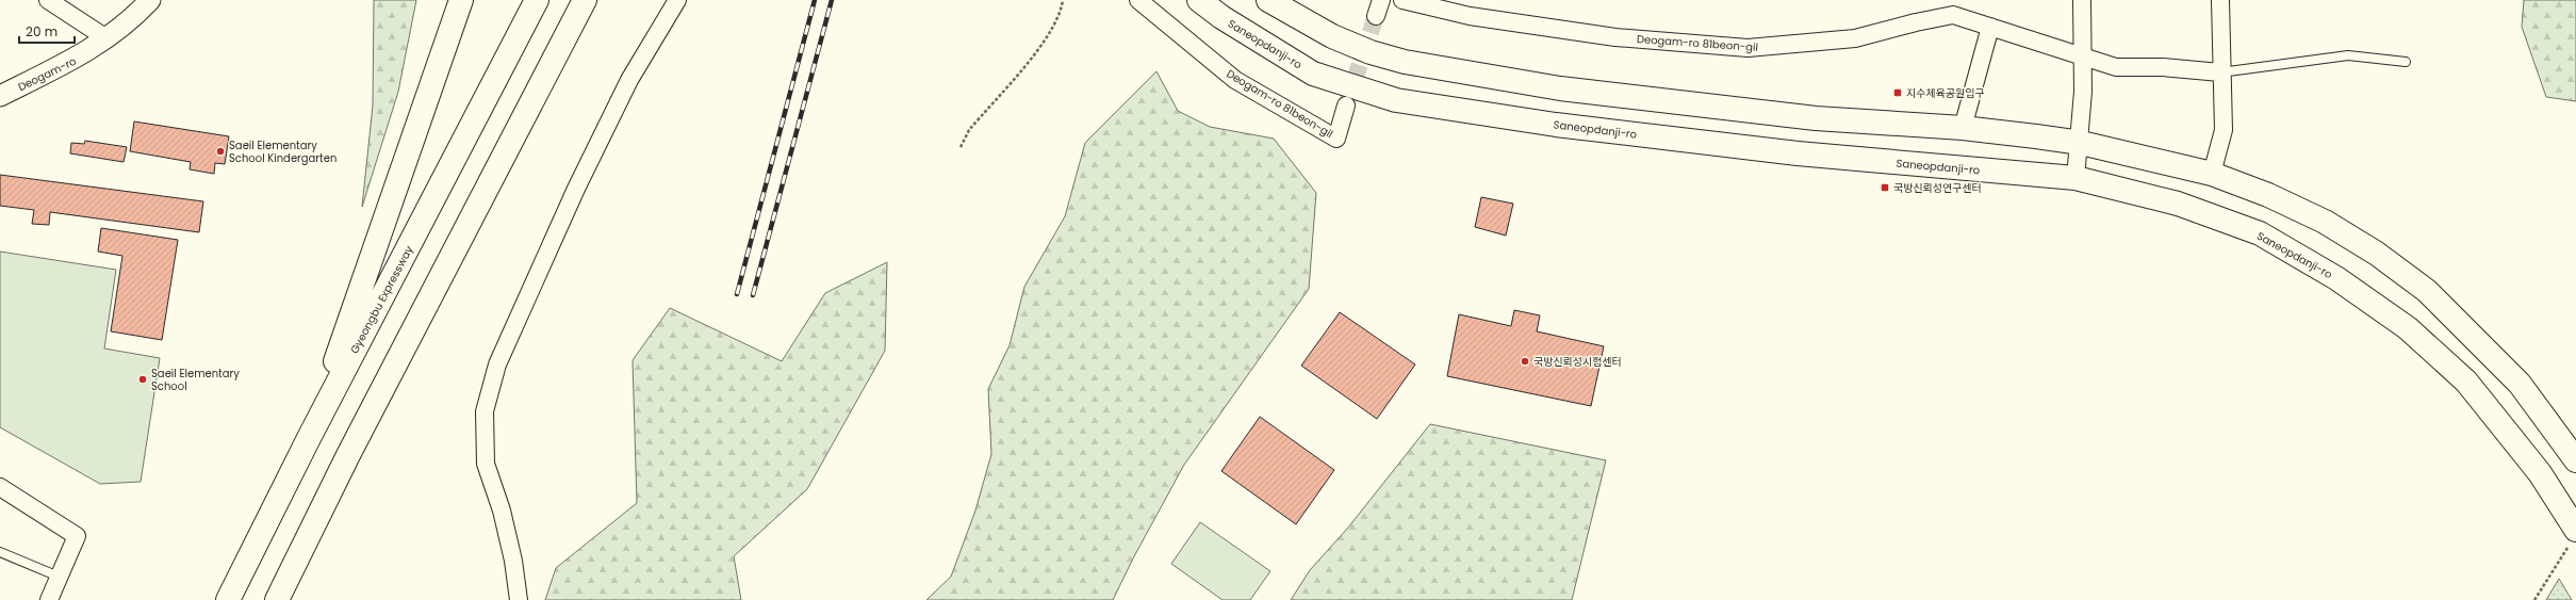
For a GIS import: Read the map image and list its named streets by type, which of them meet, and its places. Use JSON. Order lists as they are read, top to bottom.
{
  "streets": {
    "main road": ["Saneopdanji-ro", "Gyeongbu Expressway"],
    "street": ["Deogam-ro 81beon-gil", "Deogam-ro"]
  },
  "places": {
    "transit": ["지수체육공원입구", "국방신뢰성연구센터"],
    "other": ["Saeil Elementary School Kindergarten", "국방신뢰성시험센터", "Saeil Elementary School"]
  },
  "scale_bar": "20 m"
}
